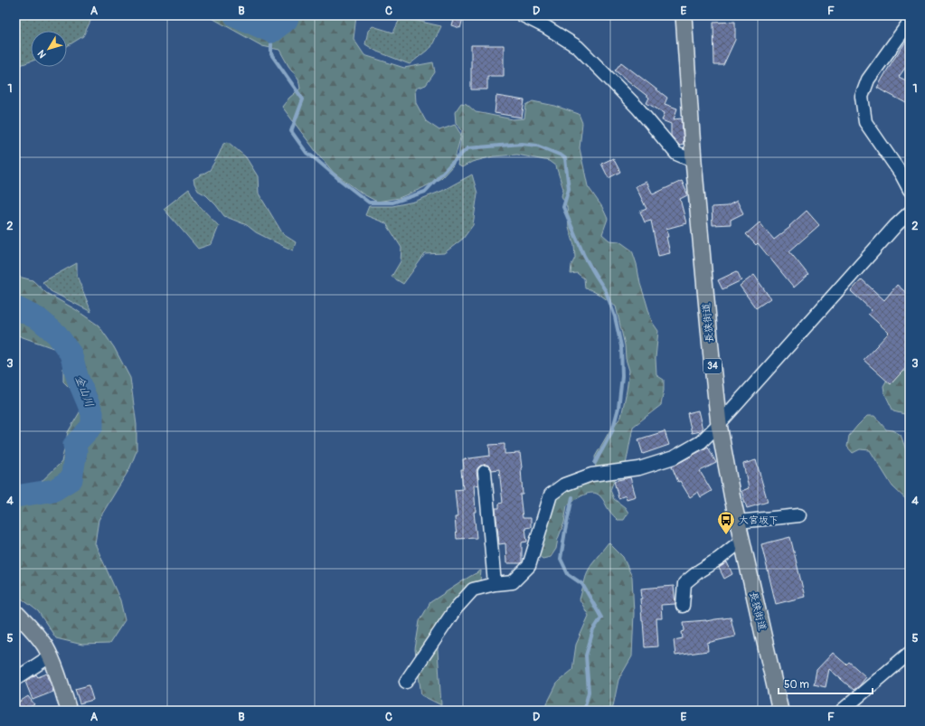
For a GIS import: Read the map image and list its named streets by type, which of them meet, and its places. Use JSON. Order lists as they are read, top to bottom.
{
  "streets": {
    "main road": ["長狭街道", "34"]
  },
  "water": ["金山川"],
  "places": {
    "bus stop": ["大宮坂下"]
  },
  "scale_bar": "50 m",
  "north": "bottom left",
  "grid": {
    "columns": [
      "A",
      "B",
      "C",
      "D",
      "E",
      "F"
    ],
    "rows": [
      "1",
      "2",
      "3",
      "4",
      "5"
    ]
  }
}
